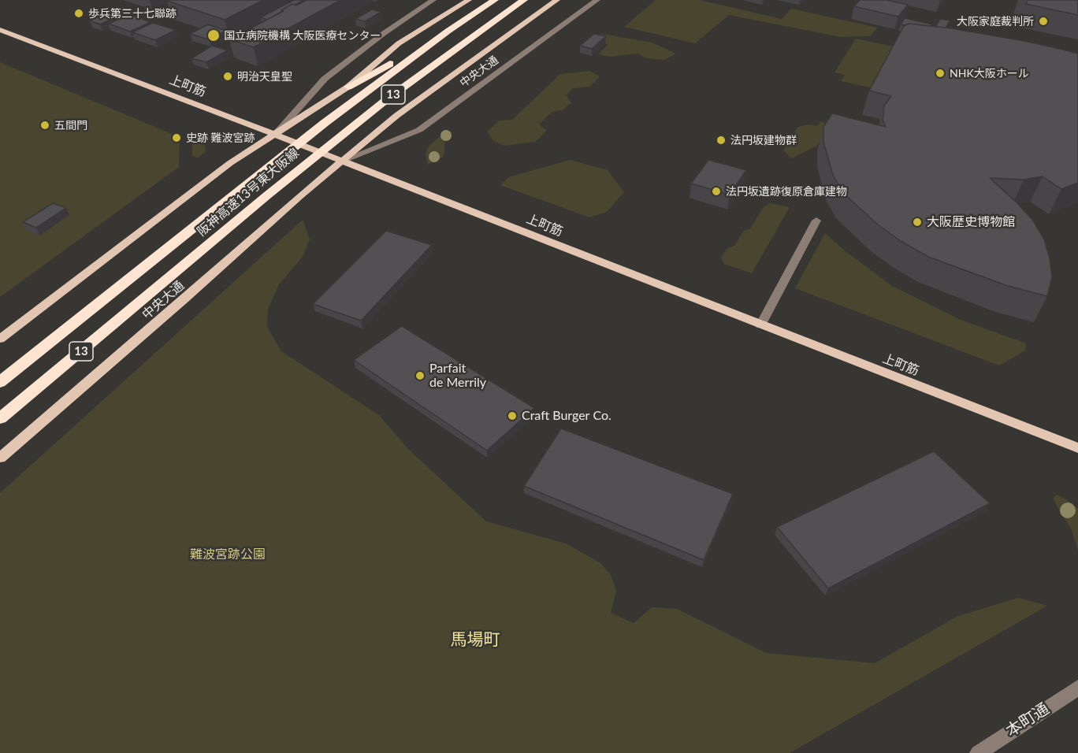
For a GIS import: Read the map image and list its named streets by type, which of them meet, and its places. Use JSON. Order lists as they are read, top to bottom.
{
  "streets": {
    "highway": ["13", "阪神高速13号東大阪線"],
    "main road": ["中央大通", "上町筋"],
    "street": ["本町通"]
  },
  "crossings": [
    ["中央大通", "上町筋"]
  ],
  "districts": ["馬場町"],
  "parks": ["難波宮跡公園"],
  "places": [
    "歩兵第三十七聯跡",
    "大阪家庭裁判所",
    "国立病院機構 大阪医療センター",
    "NHK大阪ホール",
    "明治天皇聖",
    "五間門",
    "史跡 難波宮跡",
    "法円坂建物群",
    "法円坂遺跡復原倉庫建物",
    "大阪歴史博物館",
    "Parfait de Merrily",
    "Craft Burger Co."
  ]
}
